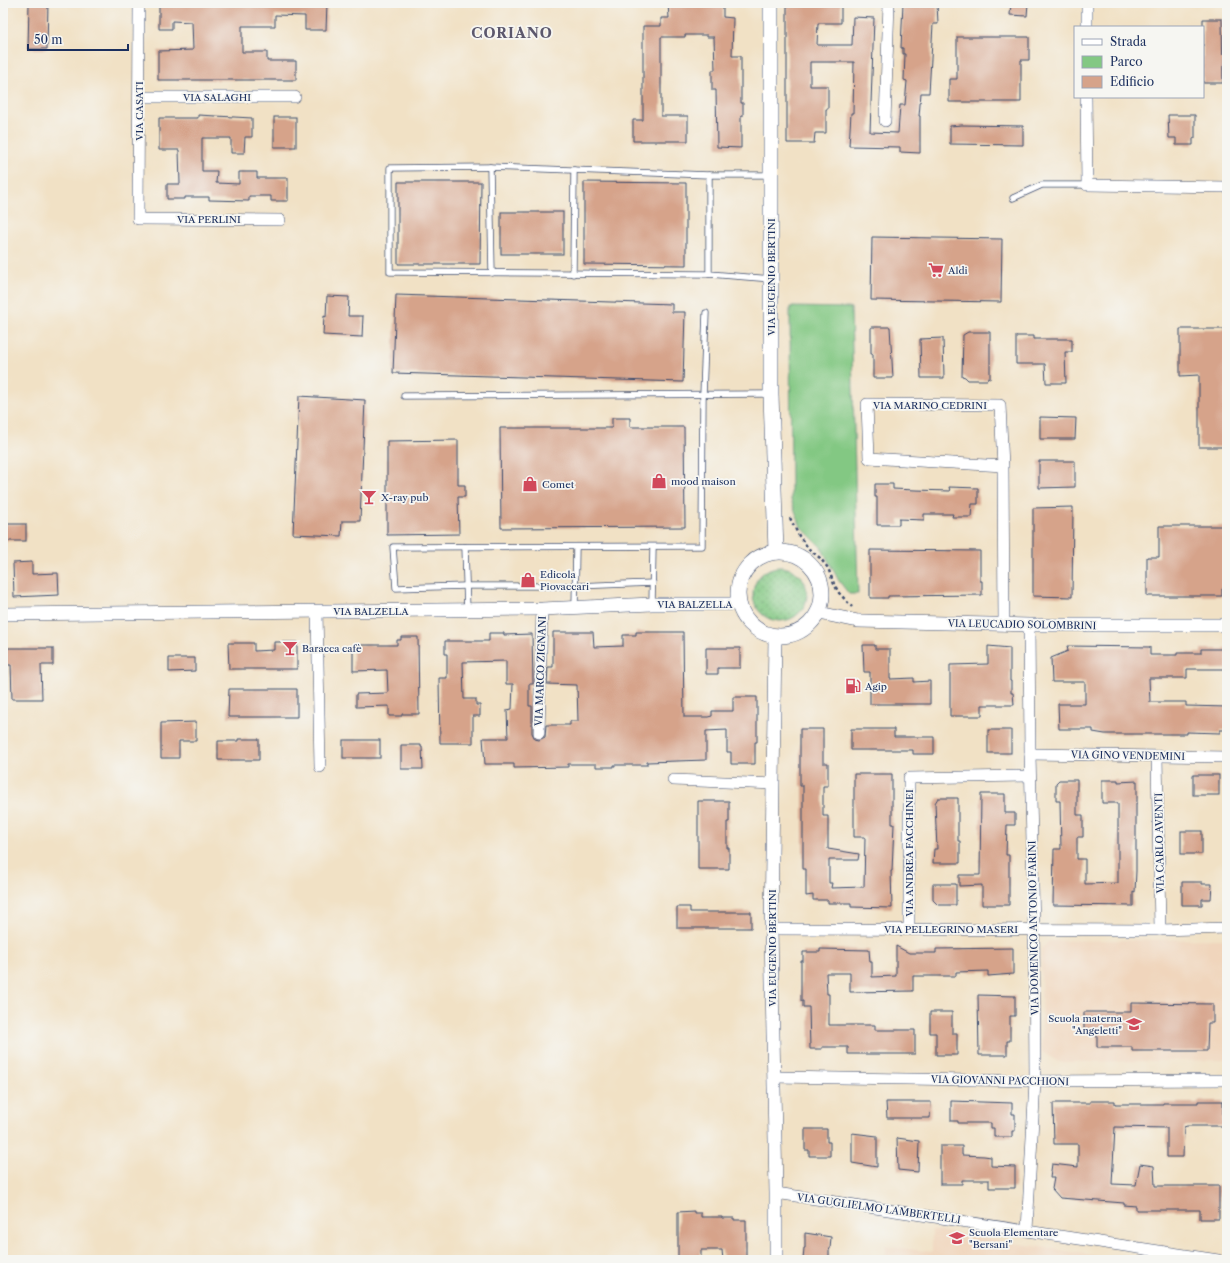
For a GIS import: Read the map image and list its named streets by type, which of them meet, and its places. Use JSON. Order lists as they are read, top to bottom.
{
  "streets": {
    "main road": ["VIA EUGENIO BERTINI"],
    "street": [
      "VIA SALAGHI",
      "VIA CASATI",
      "VIA PERLINI",
      "VIA MARINO CEDRINI",
      "VIA BALZELLA",
      "VIA LEUCADIO SOLOMBRINI",
      "VIA MARCO ZIGNANI",
      "VIA GINO VENDEMINI",
      "VIA CARLO AVENTI",
      "VIA ANDREA FACCHINEI",
      "VIA DOMENICO ANTONIO FARINI",
      "VIA PELLEGRINO MASERI",
      "VIA GIOVANNI PACCHIONI",
      "VIA GUGLIELMO LAMBERTELLI"
    ]
  },
  "crossings": [
    ["VIA SALAGHI", "VIA CASATI"],
    ["VIA CASATI", "VIA PERLINI"],
    ["VIA EUGENIO BERTINI", "VIA BALZELLA"],
    ["VIA EUGENIO BERTINI", "VIA LEUCADIO SOLOMBRINI"],
    ["VIA EUGENIO BERTINI", "VIA PELLEGRINO MASERI"],
    ["VIA EUGENIO BERTINI", "VIA GIOVANNI PACCHIONI"],
    ["VIA EUGENIO BERTINI", "VIA GUGLIELMO LAMBERTELLI"],
    ["VIA MARINO CEDRINI", "VIA LEUCADIO SOLOMBRINI"],
    ["VIA BALZELLA", "VIA LEUCADIO SOLOMBRINI"],
    ["VIA BALZELLA", "VIA MARCO ZIGNANI"],
    ["VIA LEUCADIO SOLOMBRINI", "VIA DOMENICO ANTONIO FARINI"],
    ["VIA GINO VENDEMINI", "VIA CARLO AVENTI"],
    ["VIA GINO VENDEMINI", "VIA DOMENICO ANTONIO FARINI"],
    ["VIA CARLO AVENTI", "VIA PELLEGRINO MASERI"],
    ["VIA ANDREA FACCHINEI", "VIA DOMENICO ANTONIO FARINI"],
    ["VIA ANDREA FACCHINEI", "VIA PELLEGRINO MASERI"],
    ["VIA DOMENICO ANTONIO FARINI", "VIA PELLEGRINO MASERI"],
    ["VIA DOMENICO ANTONIO FARINI", "VIA GIOVANNI PACCHIONI"],
    ["VIA DOMENICO ANTONIO FARINI", "VIA GUGLIELMO LAMBERTELLI"]
  ],
  "districts": ["CORIANO"],
  "places": {
    "supermarket": ["Aldi"],
    "shop": ["mood maison", "Comet", "Edicola Piovaccari"],
    "bar": ["X-ray pub", "Baracca cafè"],
    "fuel station": ["Agip"],
    "school or university": ["Scuola materna \"Angeletti\"", "Scuola Elementare \"Bersani\""]
  },
  "legend": ["Strada", "Parco", "Edificio"],
  "scale_bar": "50 m"
}
